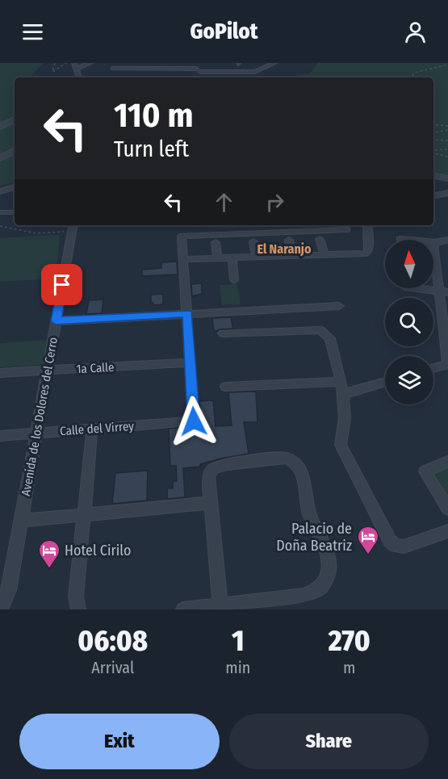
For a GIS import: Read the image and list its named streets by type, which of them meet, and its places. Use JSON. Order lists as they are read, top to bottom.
{
  "streets": {
    "street": ["1a Calle", "Avenida de los Dolores del Cerro", "Calle del Virrey"]
  },
  "crossings": [
    ["1a Calle", "Avenida de los Dolores del Cerro"],
    ["1a Calle", "Calle del Virrey"],
    ["Avenida de los Dolores del Cerro", "Calle del Virrey"]
  ],
  "districts": ["El Naranjo"],
  "places": {
    "hotel": ["Palacio de Doña Beatriz", "Hotel Cirilo"]
  },
  "north": "top",
  "page": {
    "header": "GoPilot",
    "turn": ["110 m", "Turn left"],
    "eta": [
      "06:08",
      "Arrival",
      "1",
      "min",
      "270",
      "m"
    ],
    "buttons": ["Exit", "Share"]
  }
}
